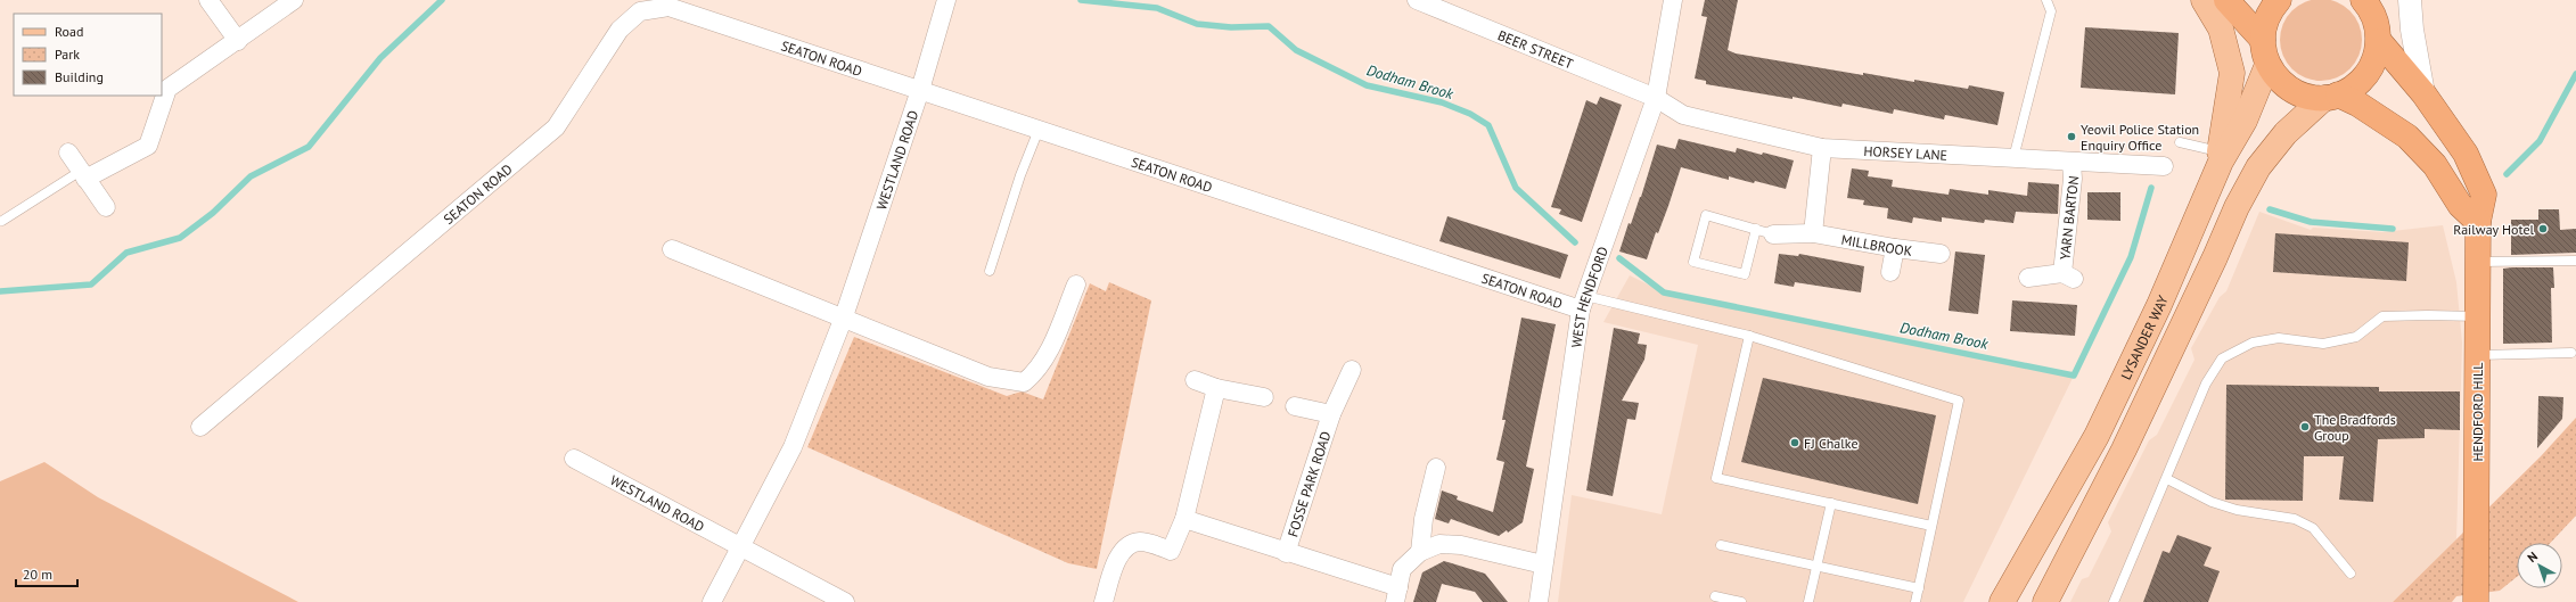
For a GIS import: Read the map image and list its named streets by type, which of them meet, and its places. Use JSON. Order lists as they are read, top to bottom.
{
  "streets": {
    "highway": ["HENDFORD HILL"],
    "main road": ["LYSANDER WAY"],
    "street": [
      "BEER STREET",
      "SEATON ROAD",
      "HORSEY LANE",
      "WESTLAND ROAD",
      "YARN BARTON",
      "MILLBROOK",
      "WEST HENDFORD",
      "FOSSE PARK ROAD"
    ]
  },
  "crossings": [
    ["BEER STREET", "HORSEY LANE"],
    ["BEER STREET", "WEST HENDFORD"],
    ["SEATON ROAD", "WESTLAND ROAD"],
    ["SEATON ROAD", "WEST HENDFORD"],
    ["HORSEY LANE", "YARN BARTON"],
    ["HORSEY LANE", "WEST HENDFORD"],
    ["WEST HENDFORD", "FOSSE PARK ROAD"]
  ],
  "water": ["Dodham Brook"],
  "places": [
    "Yeovil Police Station Enquiry Office",
    "Railway Hotel",
    "The Bradfords Group",
    "FJ Chalke"
  ],
  "legend": ["Road", "Park", "Building"],
  "scale_bar": "20 m",
  "north": "top left"
}
